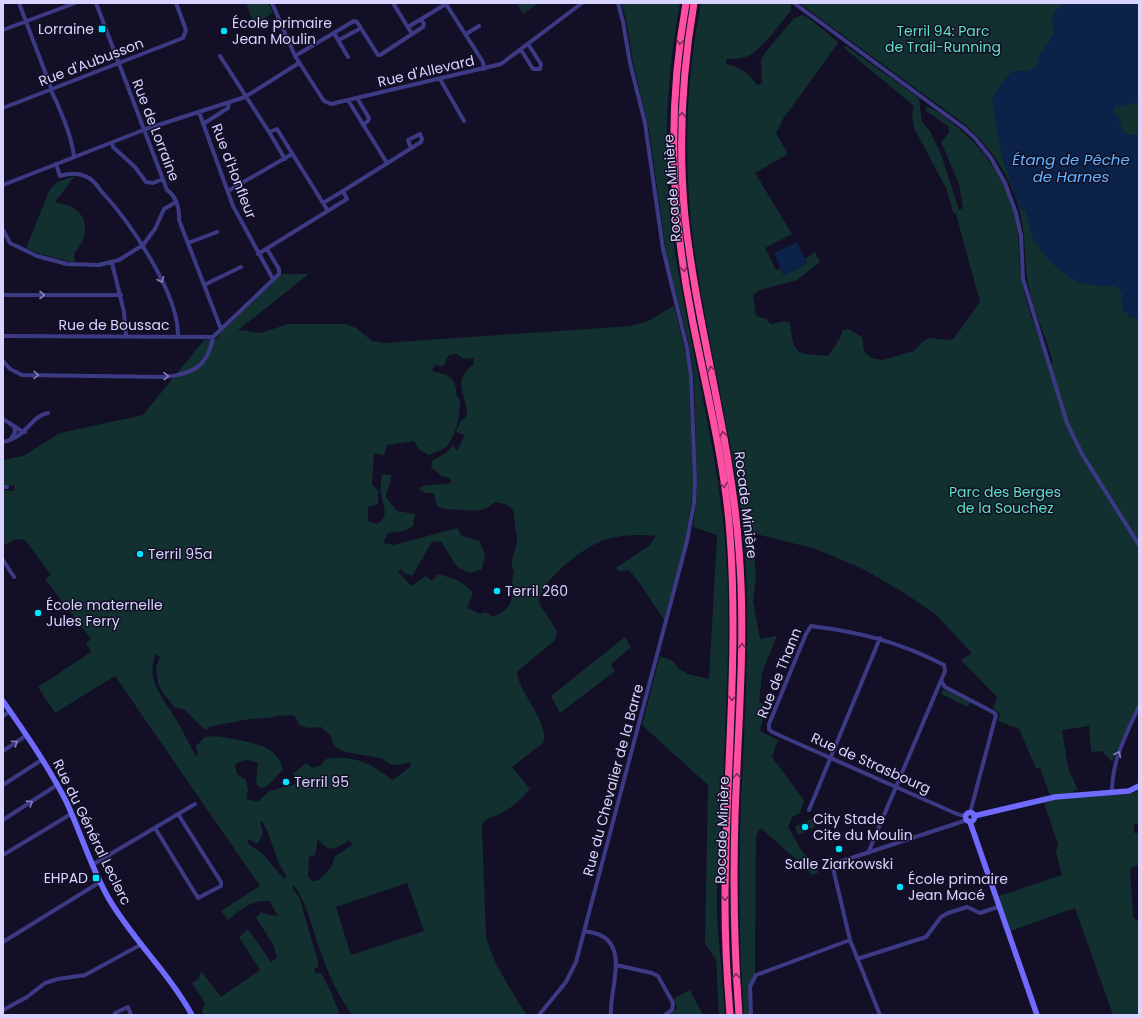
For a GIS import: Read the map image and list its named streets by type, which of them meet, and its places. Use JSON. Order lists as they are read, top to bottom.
{
  "streets": {
    "highway": ["Rocade Minière"],
    "street": [
      "Rue d'Aubusson",
      "Rue d'Allevard",
      "Rue de Lorraine",
      "Rue d'Honfleur",
      "Rue de Boussac",
      "Rue de Thann",
      "Rue de Strasbourg",
      "Rue du Chevalier de la Barre",
      "Rue du Général Leclerc"
    ]
  },
  "crossings": [
    ["Rue d'Aubusson", "Rue de Lorraine"],
    ["Rue de Thann", "Rue de Strasbourg"]
  ],
  "water": ["Étang de Pêche de Harnes"],
  "parks": ["Terril 94: Parc de Trail-Running", "Parc des Berges de la Souchez"],
  "places": {
    "transit": ["Lorraine", "EHPAD"],
    "other": [
      "École primaire Jean Moulin",
      "Terril 95a",
      "Terril 260",
      "École maternelle Jules Ferry",
      "Terril 95",
      "City Stade Cite du Moulin",
      "Salle Ziarkowski",
      "École primaire Jean Macé"
    ]
  }
}
